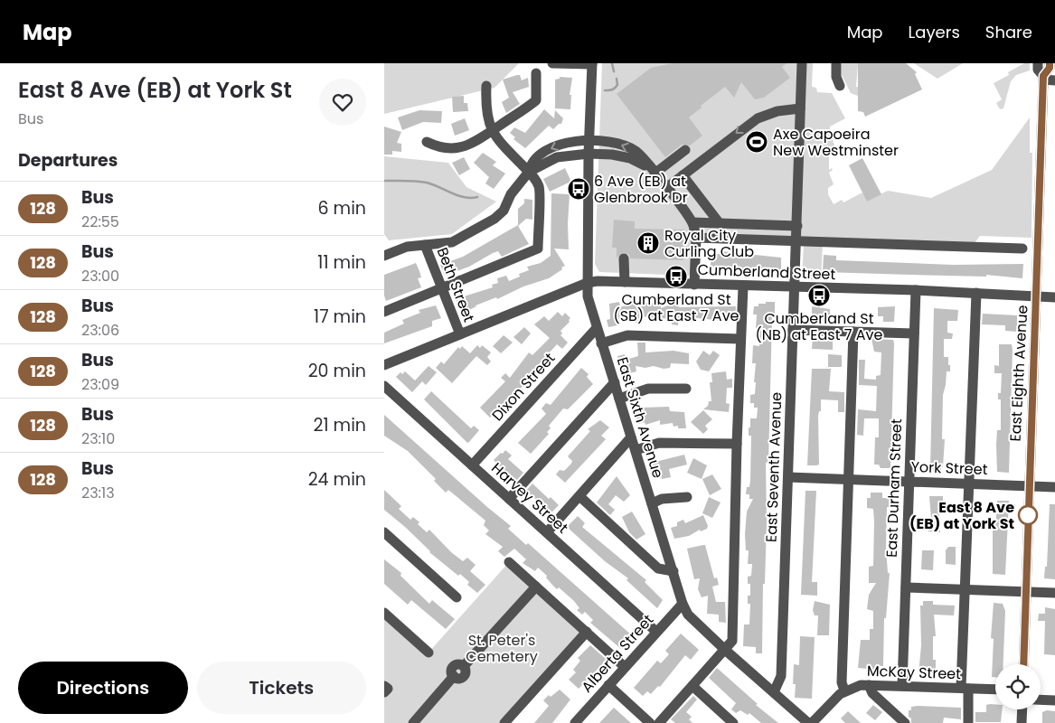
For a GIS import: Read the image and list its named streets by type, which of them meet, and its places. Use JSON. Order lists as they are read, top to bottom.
{
  "streets": {
    "street": [
      "Cumberland Street",
      "Beth Street",
      "East Eighth Avenue",
      "Dixon Street",
      "East Sixth Avenue",
      "East Seventh Avenue",
      "York Street",
      "East Durham Street",
      "Harvey Street",
      "Alberta Street",
      "McKay Street"
    ]
  },
  "crossings": [
    ["Cumberland Street", "Beth Street"],
    ["Cumberland Street", "East Eighth Avenue"],
    ["Cumberland Street", "East Sixth Avenue"],
    ["Cumberland Street", "East Seventh Avenue"],
    ["Cumberland Street", "East Durham Street"],
    ["East Eighth Avenue", "York Street"],
    ["Dixon Street", "East Sixth Avenue"],
    ["Dixon Street", "Harvey Street"],
    ["East Sixth Avenue", "East Seventh Avenue"],
    ["East Sixth Avenue", "Alberta Street"],
    ["East Seventh Avenue", "York Street"],
    ["York Street", "East Durham Street"],
    ["East Durham Street", "McKay Street"],
    ["Harvey Street", "Alberta Street"]
  ],
  "parks": ["St. Peter's Cemetery"],
  "places": {
    "sports": ["Axe Capoeira New Westminster"],
    "bus stop": ["6 Ave (EB) at Glenbrook Dr", "Cumberland St (SB) at East 7 Ave", "Cumberland St (NB) at East 7 Ave"],
    "building": ["Royal City Curling Club"],
    "other": ["East 8 Ave (EB) at York St"]
  },
  "lines": ["bus line 128"],
  "page": {
    "header": "Map",
    "nav": ["Map", "Layers", "Share"],
    "heading": [
      ["East 8 Ave (EB) at York St", "Bus"],
      "Departures"
    ],
    "list": [
      {
        "mark": "128",
        "name": "Bus",
        "note": "22:55",
        "value": "6 min"
      },
      {
        "mark": "128",
        "name": "Bus",
        "note": "23:00",
        "value": "11 min"
      },
      {
        "mark": "128",
        "name": "Bus",
        "note": "23:06",
        "value": "17 min"
      },
      {
        "mark": "128",
        "name": "Bus",
        "note": "23:09",
        "value": "20 min"
      },
      {
        "mark": "128",
        "name": "Bus",
        "note": "23:10",
        "value": "21 min"
      },
      {
        "mark": "128",
        "name": "Bus",
        "note": "23:13",
        "value": "24 min"
      }
    ],
    "buttons": ["Directions", "Tickets"]
  }
}
